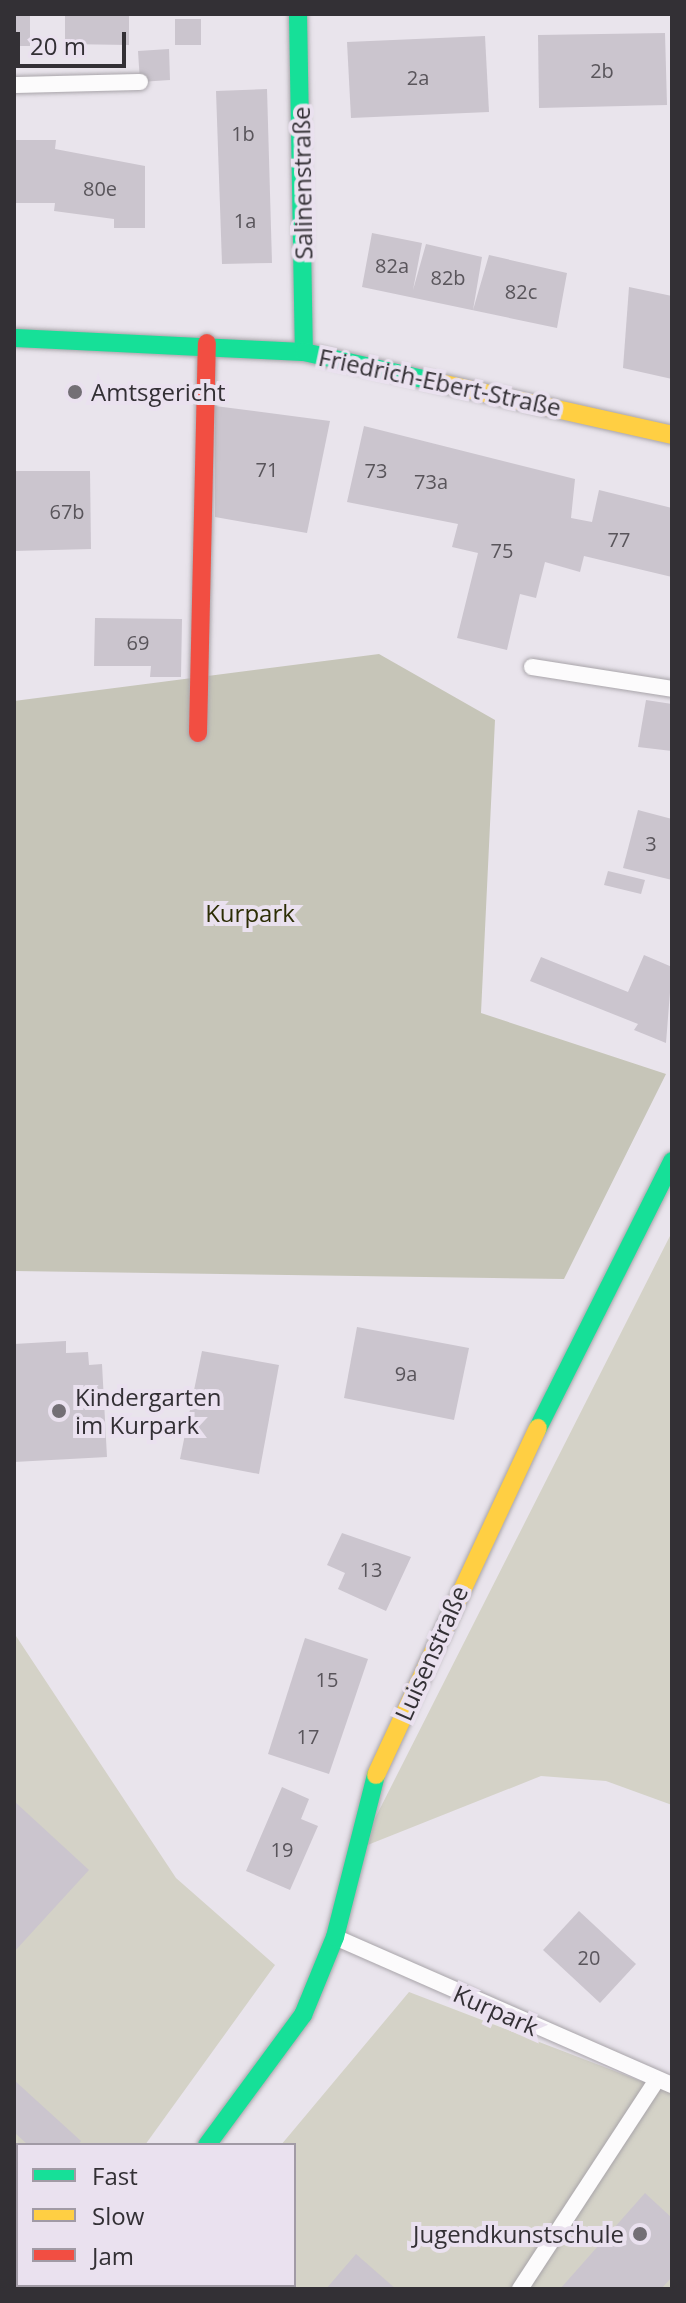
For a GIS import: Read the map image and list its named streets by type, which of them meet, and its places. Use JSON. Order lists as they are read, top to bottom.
{
  "streets": {
    "street": ["Salinenstraße", "Friedrich-Ebert-Straße", "Luisenstraße"],
    "lane": ["Kurpark"]
  },
  "crossings": [
    ["Salinenstraße", "Friedrich-Ebert-Straße"],
    ["Luisenstraße", "Kurpark"]
  ],
  "parks": ["Kurpark"],
  "places": ["Amtsgericht", "Kindergarten im Kurpark", "Jugendkunstschule"],
  "house_numbers": [
    "2b",
    "2a",
    "1b",
    "80e",
    "1a",
    "82a",
    "82b",
    "82c",
    "71",
    "73",
    "73a",
    "67b",
    "77",
    "75",
    "69",
    "3",
    "9a",
    "13",
    "15",
    "17",
    "19",
    "20"
  ],
  "legend": ["Fast", "Slow", "Jam"],
  "scale_bar": "20 m"
}
